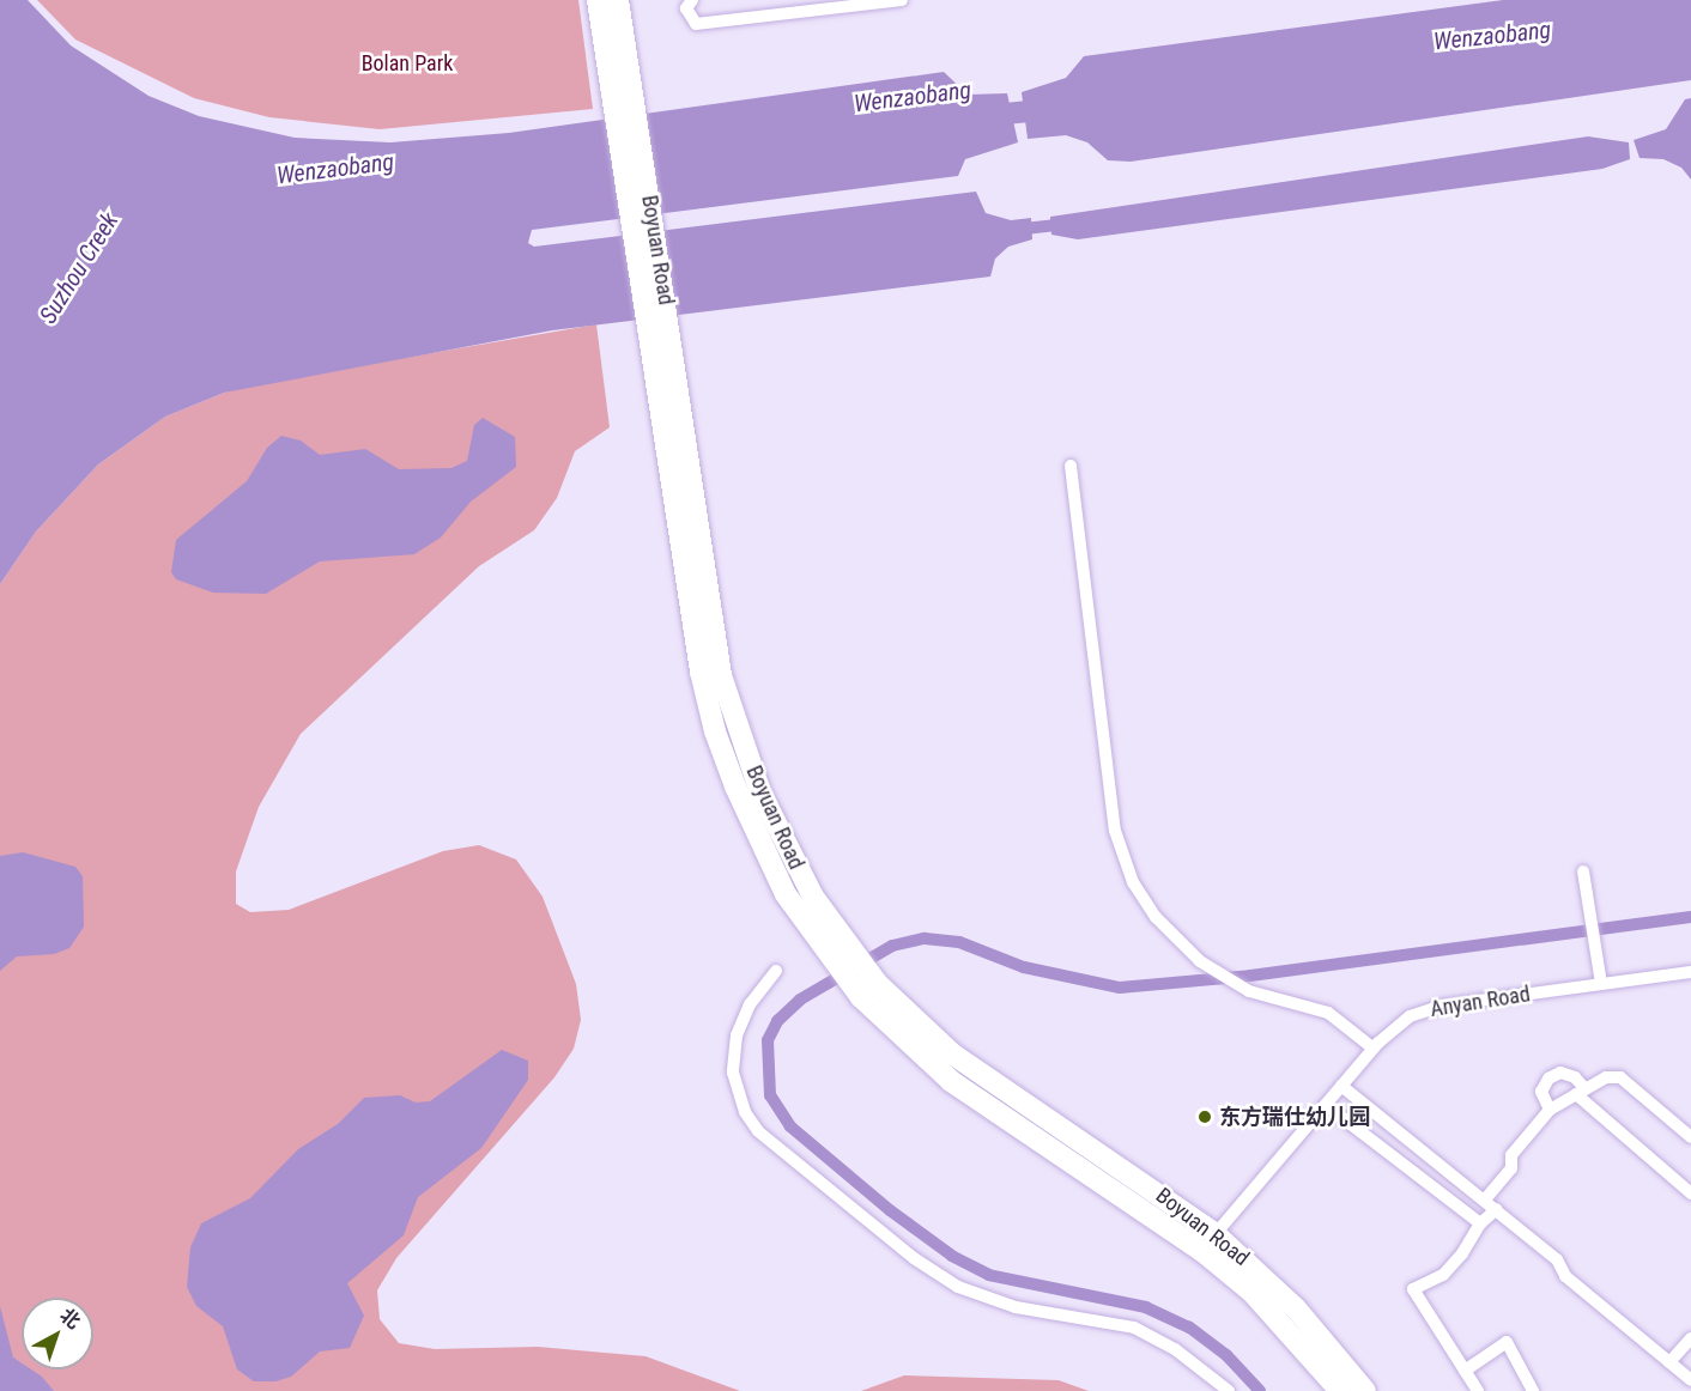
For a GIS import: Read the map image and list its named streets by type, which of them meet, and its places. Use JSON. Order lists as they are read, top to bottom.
{
  "streets": {
    "main road": ["Boyuan Road"],
    "street": ["Anyan Road"]
  },
  "crossings": [
    ["Boyuan Road", "Anyan Road"]
  ],
  "water": ["Wenzaobang", "Suzhou Creek"],
  "parks": ["Bolan Park"],
  "places": ["东方瑞仕幼儿园"],
  "north": "top right"
}
